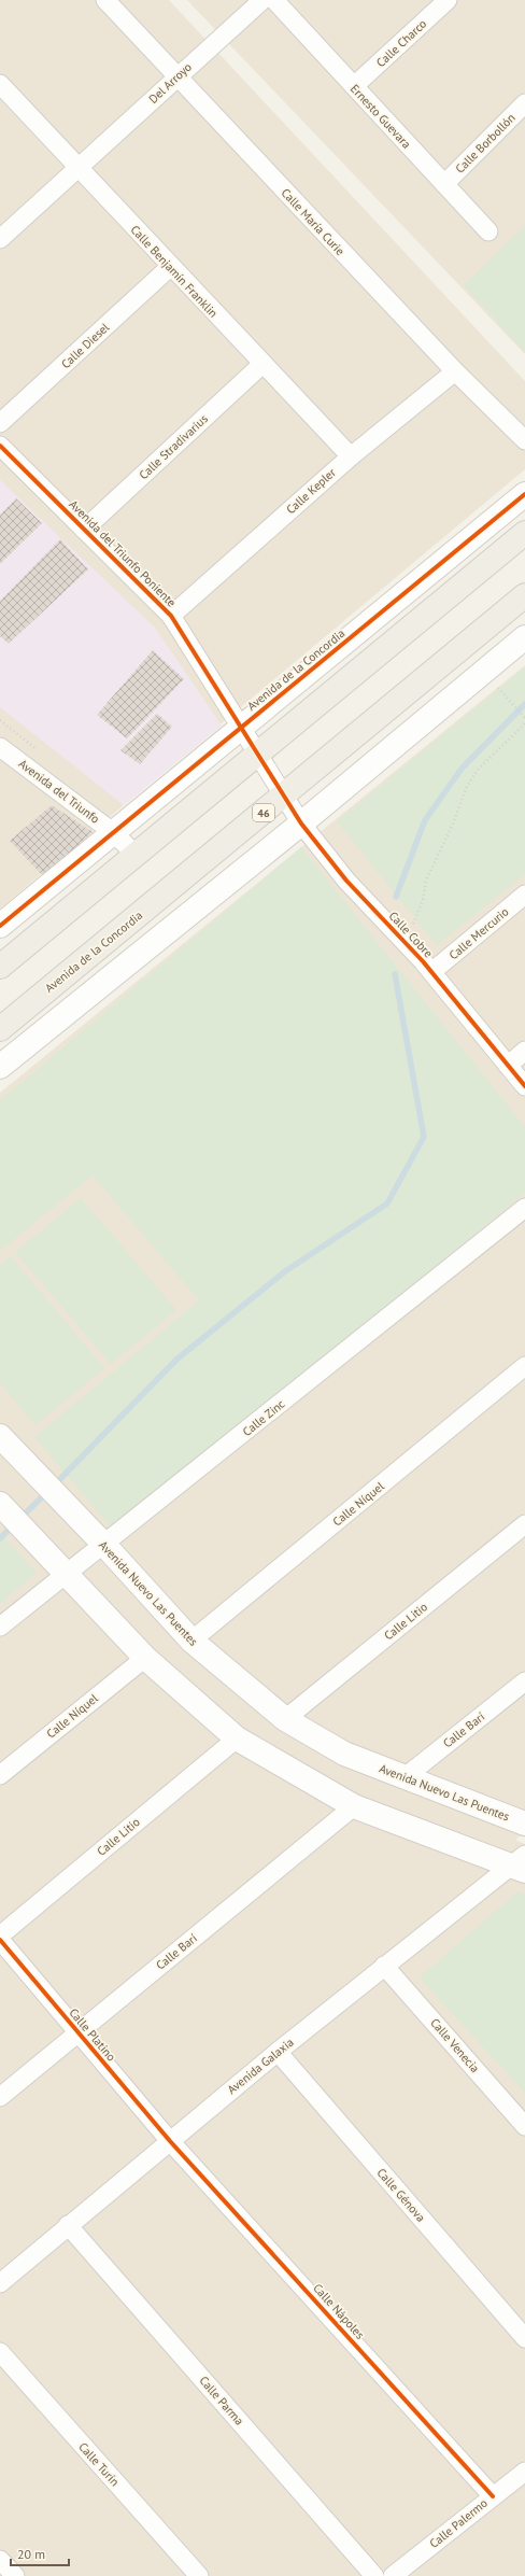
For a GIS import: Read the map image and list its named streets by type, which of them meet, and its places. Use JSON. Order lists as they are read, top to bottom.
{
  "streets": {
    "main road": ["Avenida de la Concordia", "46"],
    "street": [
      "Calle Charco",
      "Del Arroyo",
      "Ernesto Guevara",
      "Calle Borbollón",
      "Calle María Curie",
      "Calle Benjamín Franklin",
      "Calle Diesel",
      "Calle Stradivarius",
      "Calle Kepler",
      "Avenida del Triunfo Poniente",
      "Avenida del Triunfo",
      "Calle Mercurio",
      "Calle Cobre",
      "Calle Zinc",
      "Calle Níquel",
      "Avenida Nuevo Las Puentes",
      "Calle Litio",
      "Calle Barí",
      "Calle Platino",
      "Calle Venecia",
      "Avenida Galaxia",
      "Calle Génova",
      "Calle Nápoles",
      "Calle Parma",
      "Calle Turín",
      "Calle Palermo"
    ]
  },
  "crossings": [
    ["Calle Charco", "Ernesto Guevara"],
    ["Del Arroyo", "Calle María Curie"],
    ["Del Arroyo", "Calle Benjamín Franklin"],
    ["Ernesto Guevara", "Calle Borbollón"],
    ["Calle María Curie", "Calle Kepler"],
    ["Calle Benjamín Franklin", "Calle Diesel"],
    ["Calle Benjamín Franklin", "Calle Stradivarius"],
    ["Calle Benjamín Franklin", "Calle Kepler"],
    ["Calle Stradivarius", "Avenida del Triunfo Poniente"],
    ["Calle Kepler", "Avenida del Triunfo Poniente"],
    ["Avenida del Triunfo Poniente", "Avenida de la Concordia"],
    ["Avenida del Triunfo Poniente", "Calle Cobre"],
    ["Avenida de la Concordia", "Avenida del Triunfo"],
    ["Avenida de la Concordia", "Calle Cobre"],
    ["Calle Mercurio", "Calle Cobre"],
    ["Calle Zinc", "Avenida Nuevo Las Puentes"],
    ["Calle Níquel", "Avenida Nuevo Las Puentes"],
    ["Avenida Nuevo Las Puentes", "Calle Litio"],
    ["Avenida Nuevo Las Puentes", "Calle Barí"],
    ["Calle Barí", "Calle Platino"],
    ["Calle Platino", "Avenida Galaxia"],
    ["Calle Platino", "Calle Nápoles"],
    ["Calle Venecia", "Avenida Galaxia"],
    ["Avenida Galaxia", "Calle Génova"],
    ["Avenida Galaxia", "Calle Nápoles"],
    ["Avenida Galaxia", "Calle Parma"],
    ["Calle Nápoles", "Calle Palermo"]
  ],
  "scale_bar": "20 m"
}
